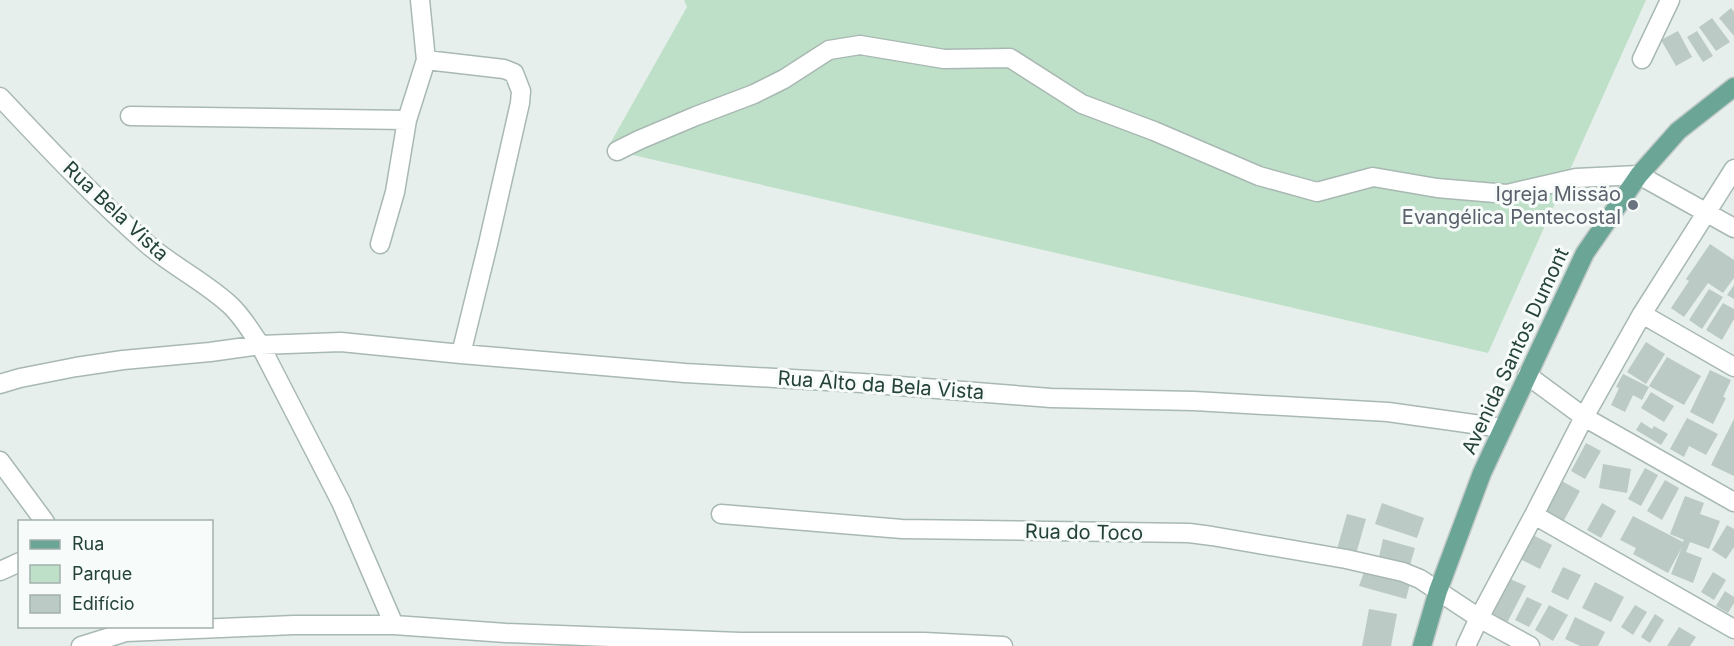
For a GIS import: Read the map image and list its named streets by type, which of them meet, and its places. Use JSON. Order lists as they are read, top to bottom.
{
  "streets": {
    "main road": ["Avenida Santos Dumont"],
    "street": ["Rua Bela Vista", "Rua Alto da Bela Vista", "Rua do Toco"]
  },
  "crossings": [
    ["Rua Bela Vista", "Rua Alto da Bela Vista"],
    ["Avenida Santos Dumont", "Rua Alto da Bela Vista"],
    ["Avenida Santos Dumont", "Rua do Toco"]
  ],
  "places": ["Igreja Missão Evangélica Pentecostal"],
  "legend": ["Rua", "Parque", "Edifício"]
}
